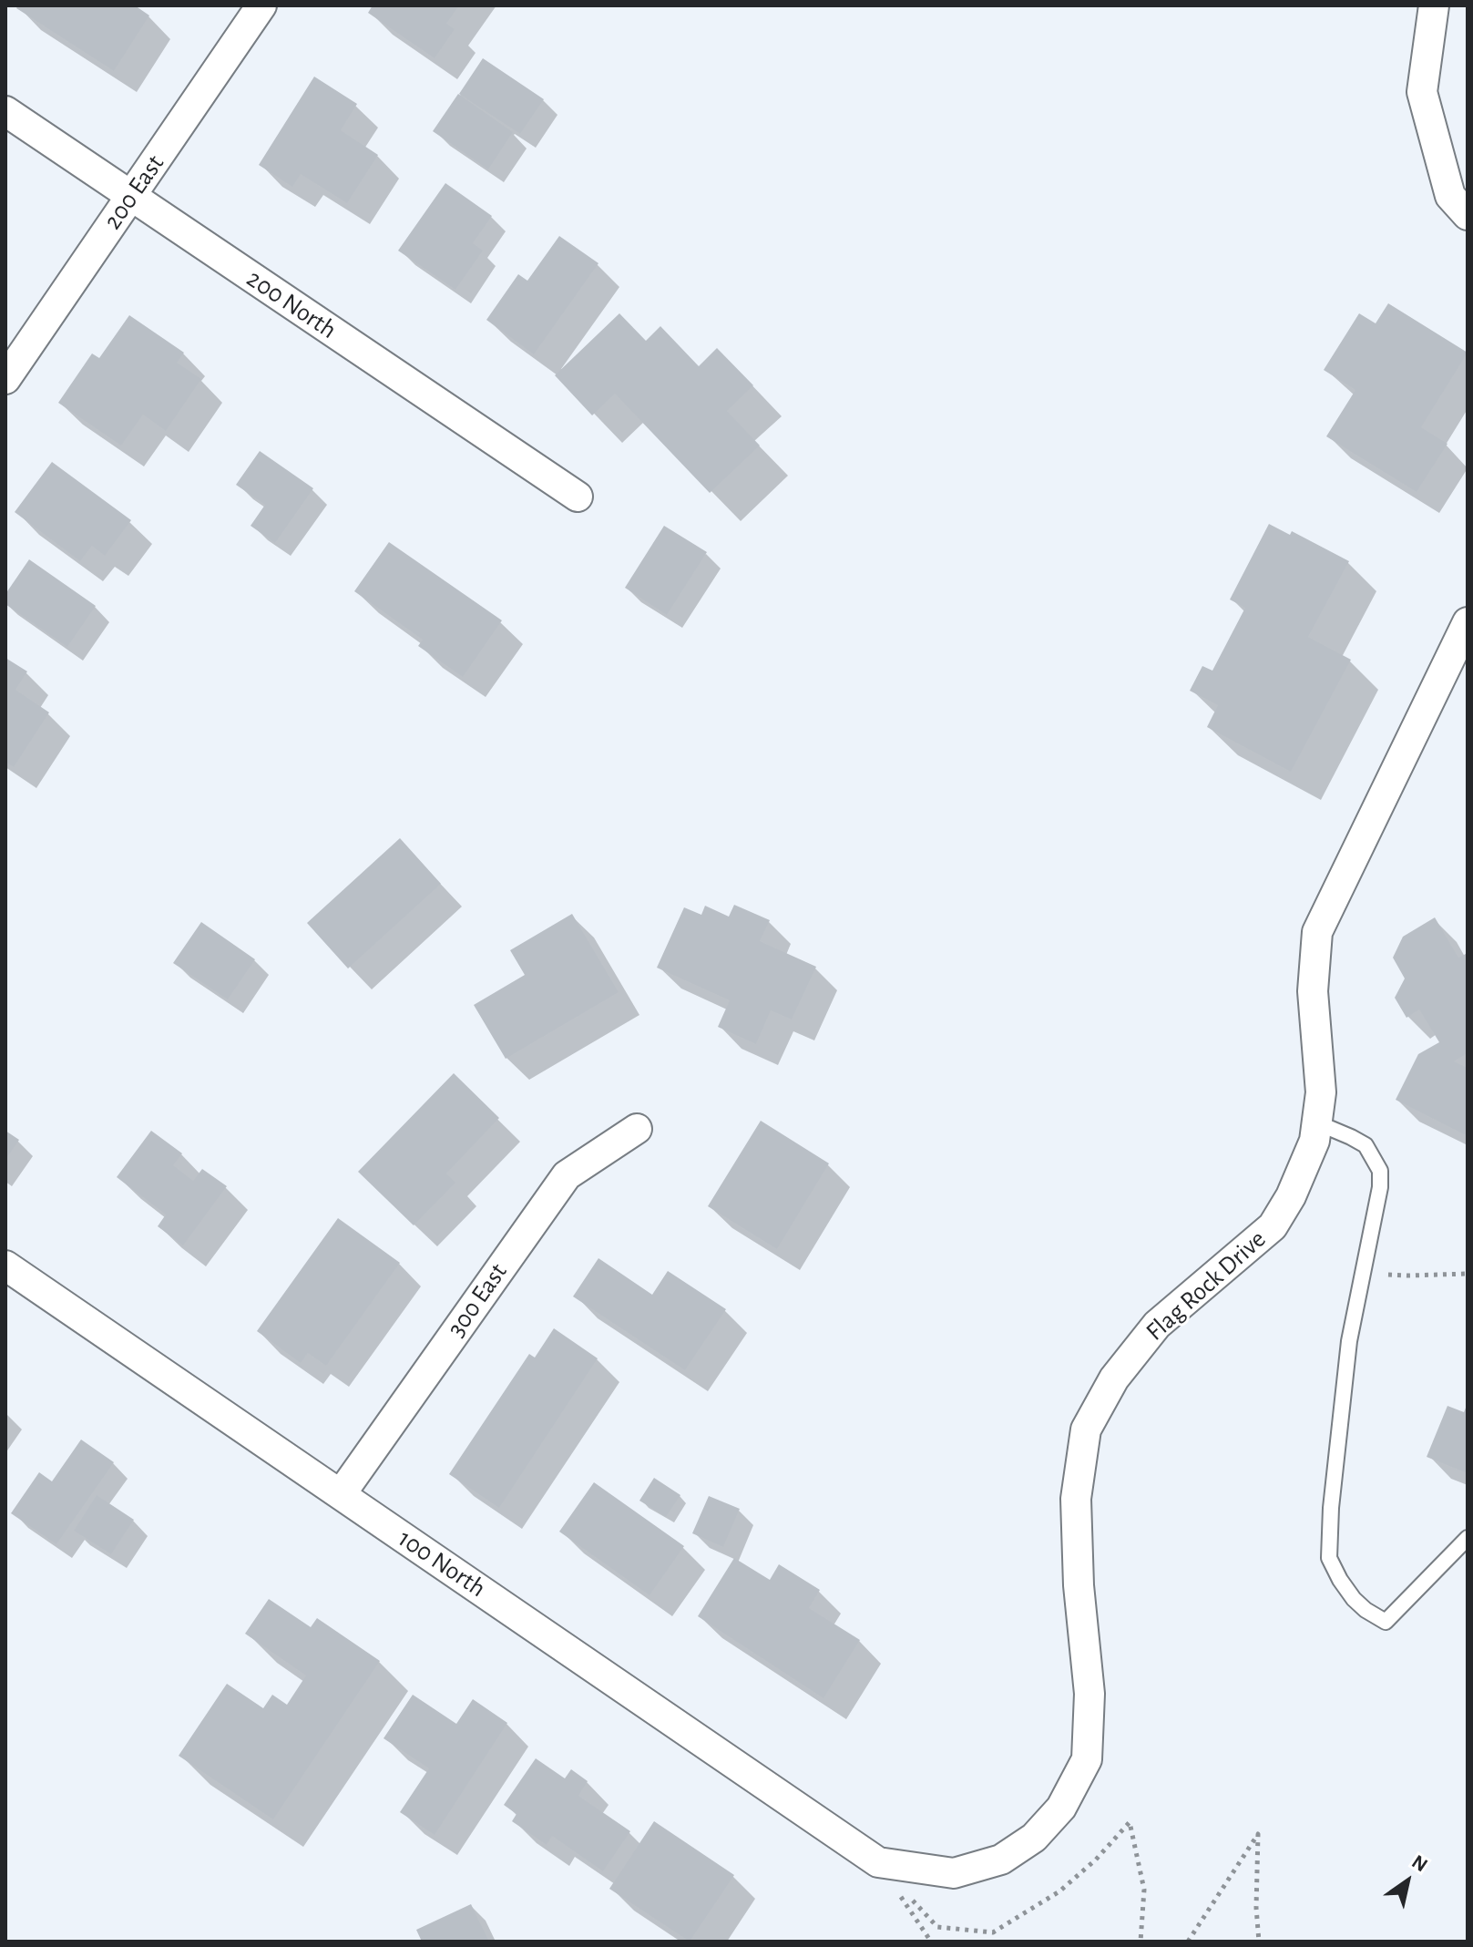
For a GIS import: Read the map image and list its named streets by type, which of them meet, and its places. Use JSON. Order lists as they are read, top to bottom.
{
  "streets": {
    "street": [
      "200 East",
      "200 North",
      "Flag Rock Drive",
      "300 East",
      "100 North"
    ]
  },
  "crossings": [
    ["200 East", "200 North"],
    ["Flag Rock Drive", "100 North"],
    ["300 East", "100 North"]
  ],
  "north": "top right"
}
